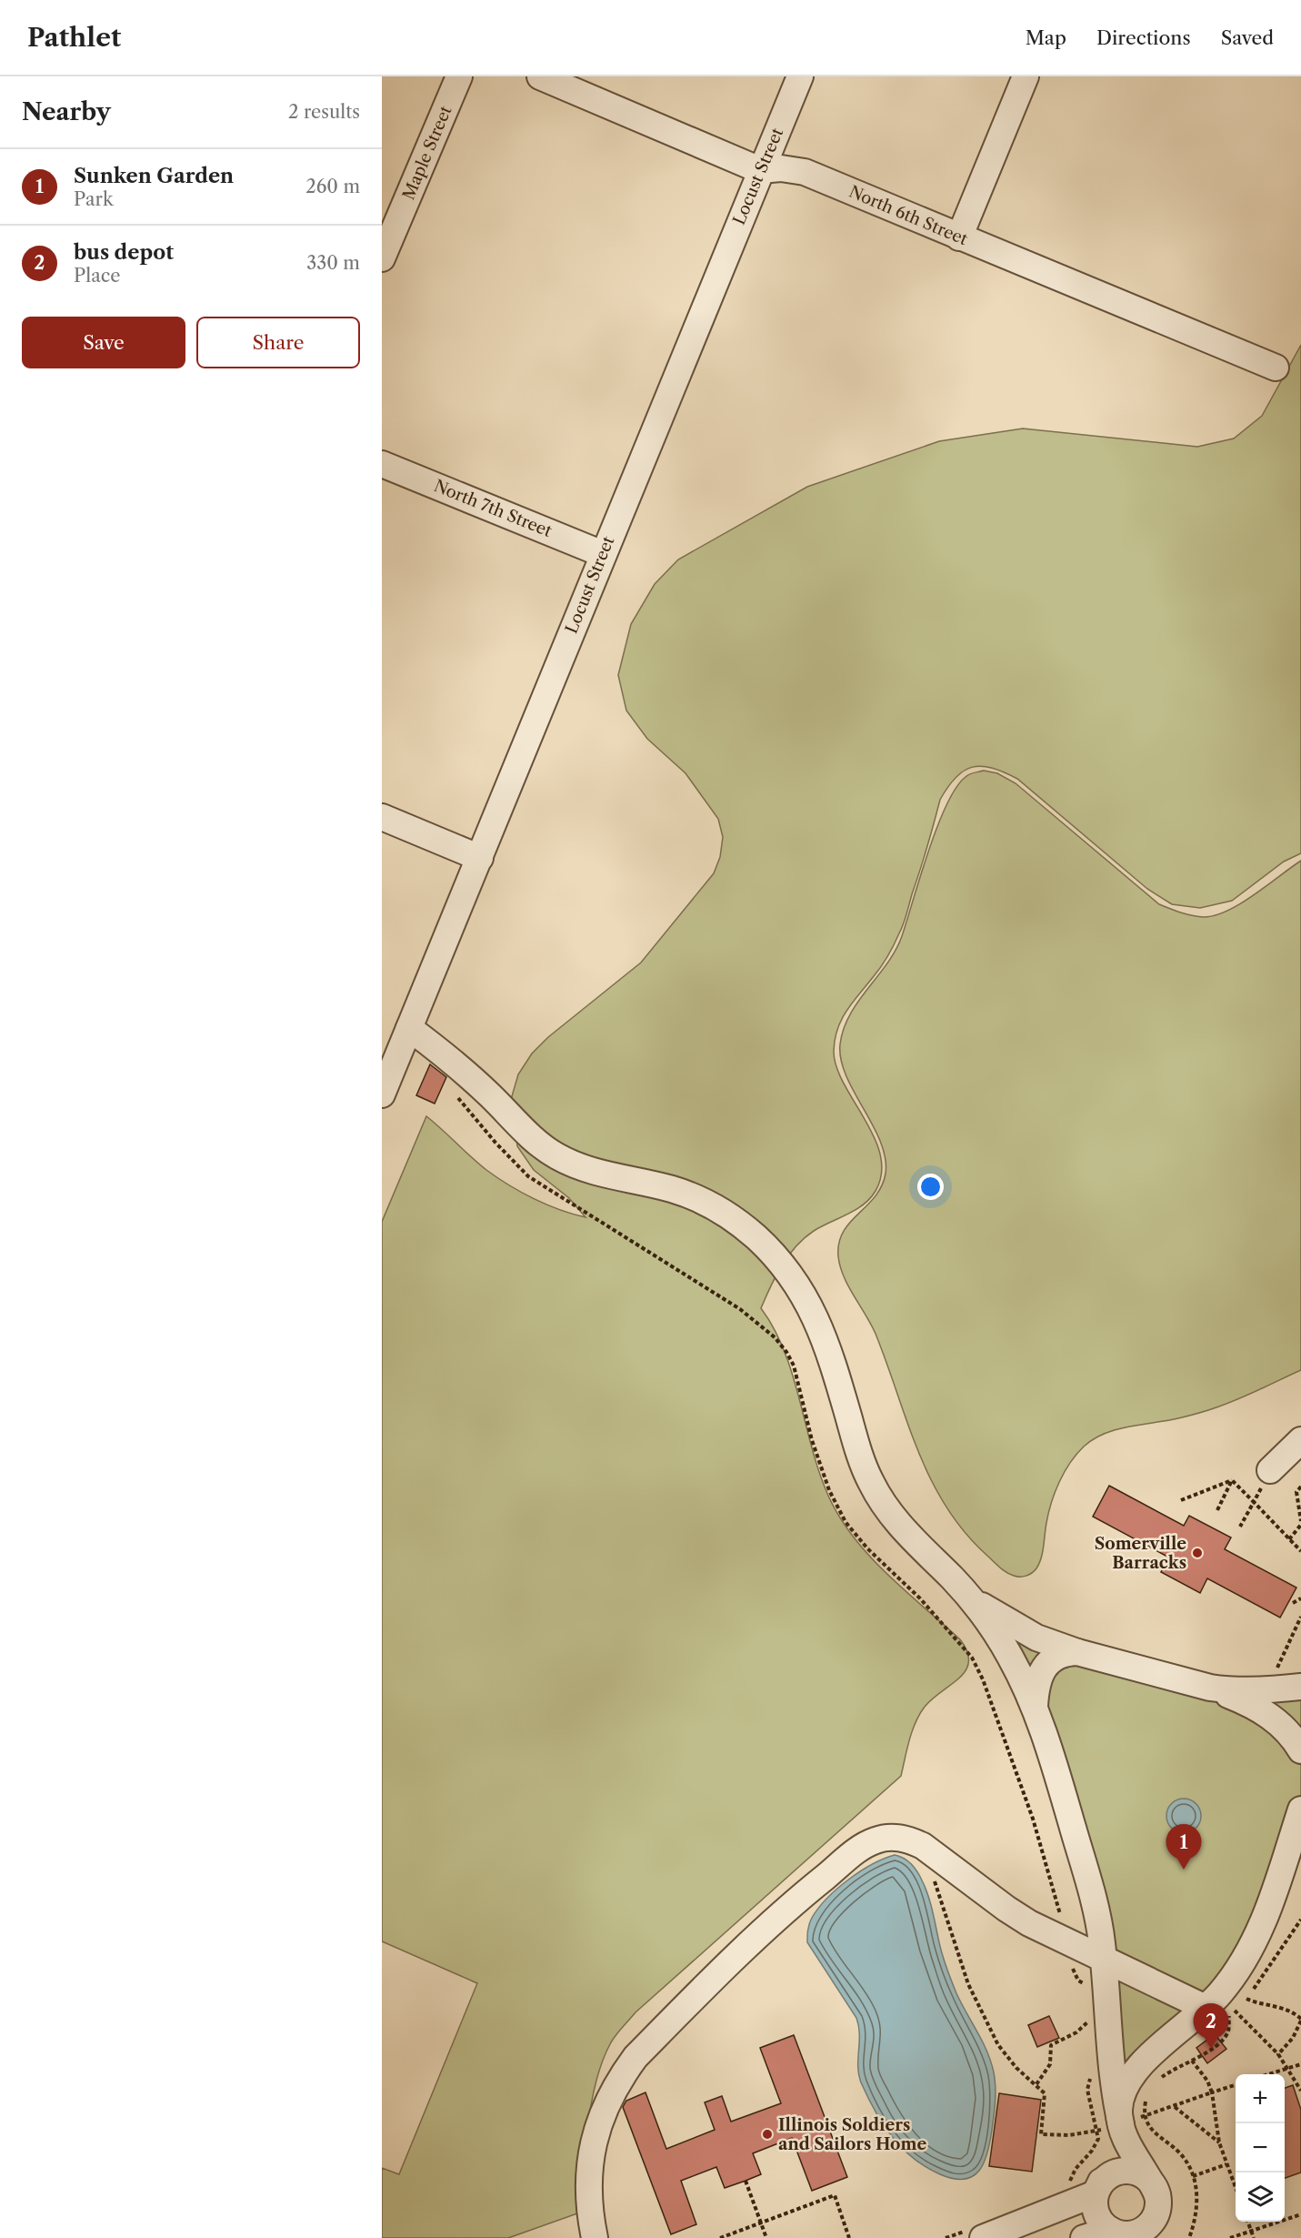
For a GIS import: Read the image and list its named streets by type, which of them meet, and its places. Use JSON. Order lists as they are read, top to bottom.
{
  "streets": {
    "street": [
      "Maple Street",
      "Locust Street",
      "North 6th Street",
      "North 7th Street"
    ]
  },
  "crossings": [
    ["Locust Street", "North 6th Street"],
    ["Locust Street", "North 7th Street"]
  ],
  "places": ["Somerville Barracks", "Illinois Soldiers and Sailors Home"],
  "page": {
    "header": "Pathlet",
    "nav": ["Map", "Directions", "Saved"],
    "heading": ["Nearby", "2 results"],
    "list": [
      {
        "mark": "1",
        "name": "Sunken Garden",
        "note": "Park",
        "value": "260 m"
      },
      {
        "mark": "2",
        "name": "bus depot",
        "note": "Place",
        "value": "330 m"
      }
    ],
    "buttons": ["Save", "Share"],
    "pins": ["1", "2"],
    "map_buttons": ["+", "−"]
  }
}
